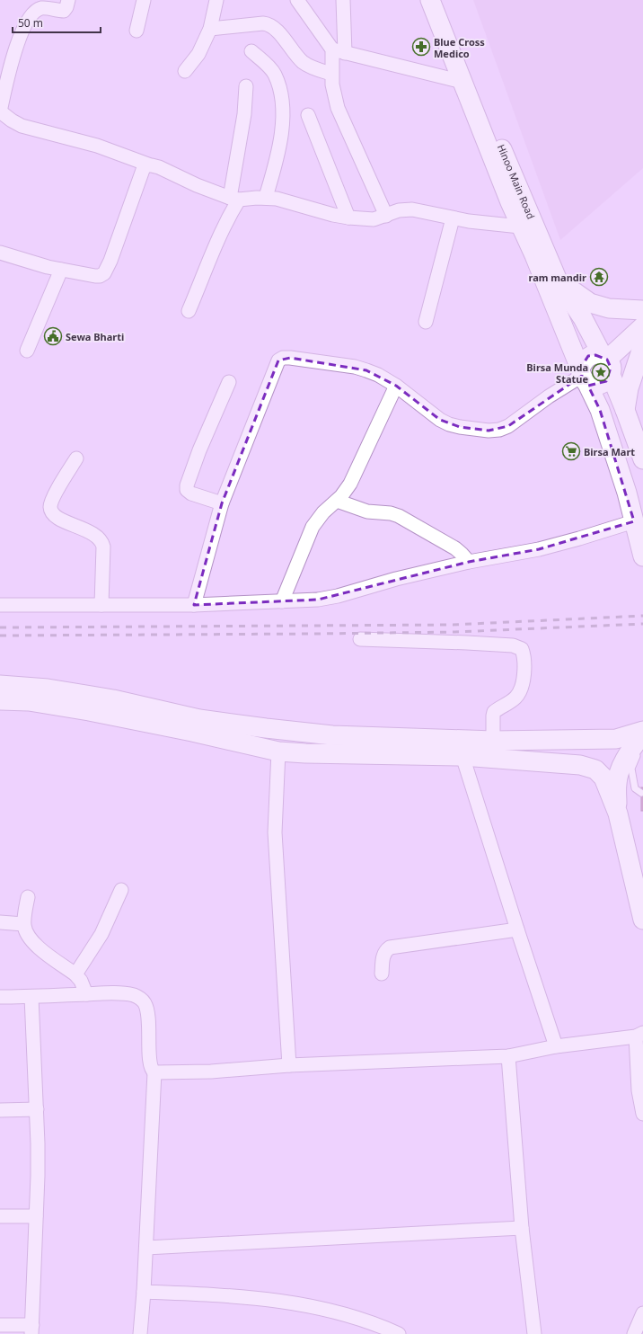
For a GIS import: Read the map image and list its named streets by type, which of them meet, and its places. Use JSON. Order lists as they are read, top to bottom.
{
  "streets": {
    "main road": ["Hinoo Main Road"]
  },
  "places": {
    "pharmacy": ["Blue Cross Medico"],
    "temple": ["ram mandir"],
    "public building": ["Sewa Bharti"],
    "place": ["Birsa Munda Statue"],
    "supermarket": ["Birsa Mart"]
  },
  "scale_bar": "50 m"
}
